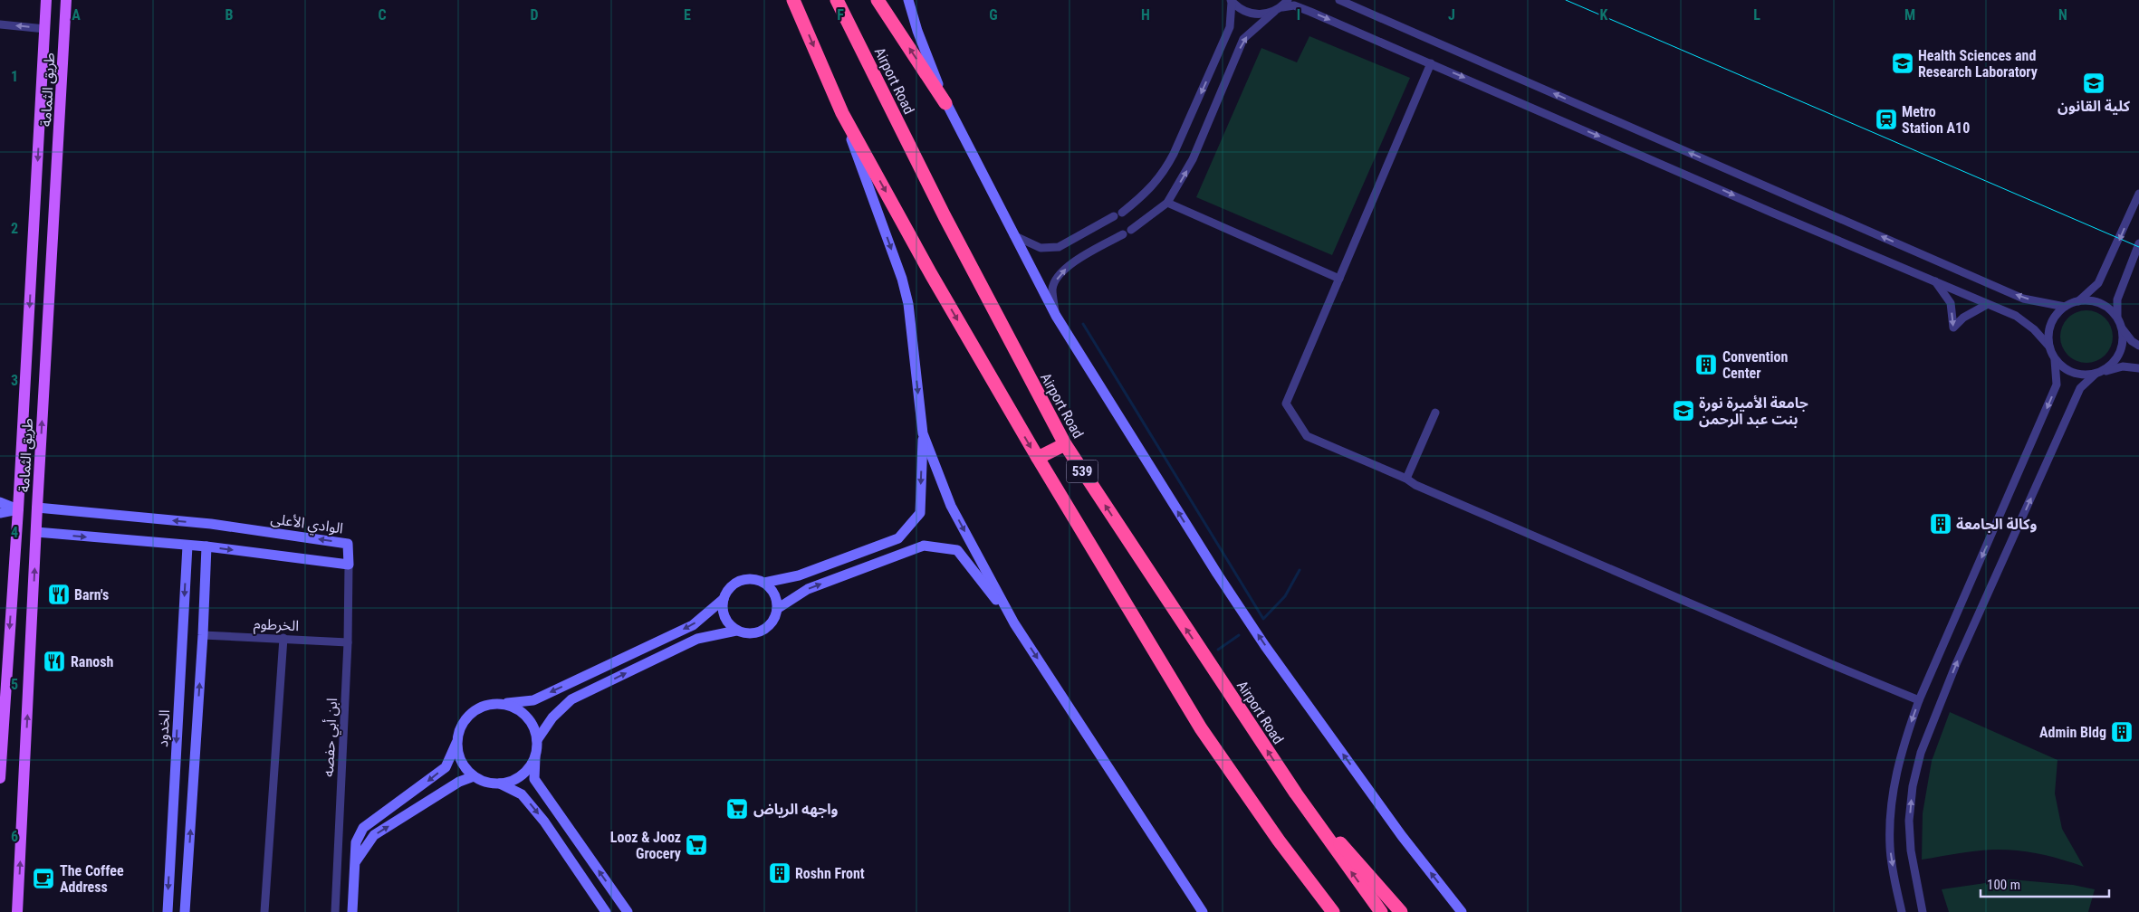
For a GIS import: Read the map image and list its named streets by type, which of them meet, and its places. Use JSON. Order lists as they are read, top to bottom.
{
  "streets": {
    "highway": ["Airport Road", "539"],
    "main road": ["طريق الثمامة"],
    "street": [
      "الوادي الأعلى",
      "الخرطوم",
      "الخدود",
      "ابن أبي حفصه"
    ]
  },
  "crossings": [
    ["طريق الثمامة", "الوادي الأعلى"],
    ["الوادي الأعلى", "ابن أبي حفصه"],
    ["الخرطوم", "ابن أبي حفصه"]
  ],
  "places": {
    "school or university": ["Health Sciences and Research Laboratory", "كلية القانون", "جامعة الأميرة نورة بنت عبد الرحمن"],
    "station": ["Metro Station A10"],
    "building": [
      "Convention Center",
      "وكالة الجامعة",
      "Admin Bldg",
      "Roshn Front"
    ],
    "restaurant": ["Barn's", "Ranosh"],
    "supermarket": ["واجهه الرياض", "Looz & Jooz Grocery"],
    "cafe": ["The Coffee Address"]
  },
  "scale_bar": "100 m",
  "grid": {
    "columns": [
      "A",
      "B",
      "C",
      "D",
      "E",
      "F",
      "G",
      "H",
      "I",
      "J",
      "K",
      "L",
      "M",
      "N"
    ],
    "rows": [
      "1",
      "2",
      "3",
      "4",
      "5",
      "6"
    ]
  }
}
